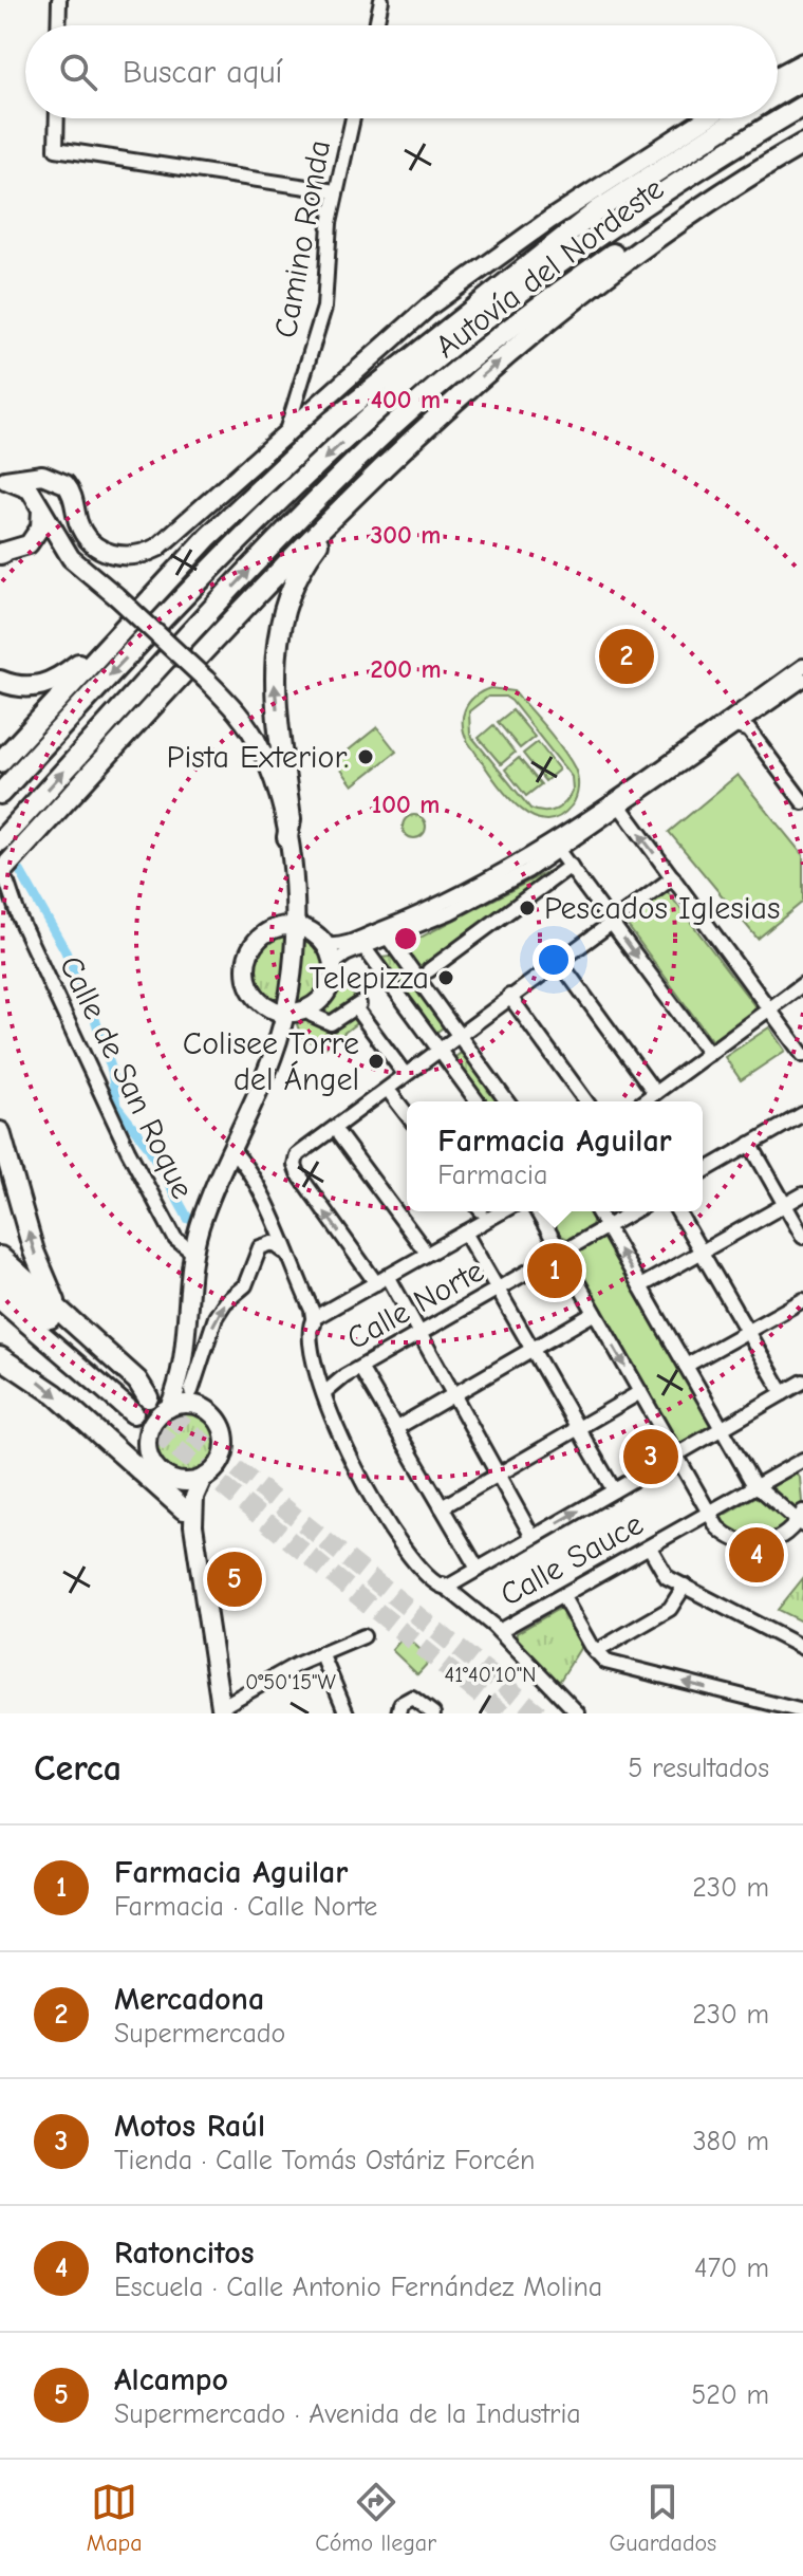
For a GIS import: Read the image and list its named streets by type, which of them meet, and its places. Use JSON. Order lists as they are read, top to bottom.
{
  "streets": {
    "highway": ["Autovía del Nordeste"],
    "street": [
      "Camino Ronda",
      "Calle de San Roque",
      "Calle Norte",
      "Calle Sauce"
    ]
  },
  "places": [
    "Pista Exterior.",
    "Pescados Iglesias",
    "Telepizza",
    "Colisee Torre del Ángel"
  ],
  "page": {
    "search": "Buscar aquí",
    "pins": [
      "2",
      "1",
      "3",
      "4",
      "5"
    ],
    "popup": ["Farmacia Aguilar", "Farmacia"],
    "heading": ["Cerca", "5 resultados"],
    "list": [
      {
        "mark": "1",
        "name": "Farmacia Aguilar",
        "note": "Farmacia · Calle Norte",
        "value": "230 m"
      },
      {
        "mark": "2",
        "name": "Mercadona",
        "note": "Supermercado",
        "value": "230 m"
      },
      {
        "mark": "3",
        "name": "Motos Raúl",
        "note": "Tienda · Calle Tomás Ostáriz Forcén",
        "value": "380 m"
      },
      {
        "mark": "4",
        "name": "Ratoncitos",
        "note": "Escuela · Calle Antonio Fernández Molina",
        "value": "470 m"
      },
      {
        "mark": "5",
        "name": "Alcampo",
        "note": "Supermercado · Avenida de la Industria",
        "value": "520 m"
      }
    ],
    "nav": ["Mapa", "Cómo llegar", "Guardados"]
  },
  "coordinates": ["41°40'10\"N", "0°50'15\"W"],
  "rings": [
    "400 m",
    "300 m",
    "200 m",
    "100 m"
  ]
}
